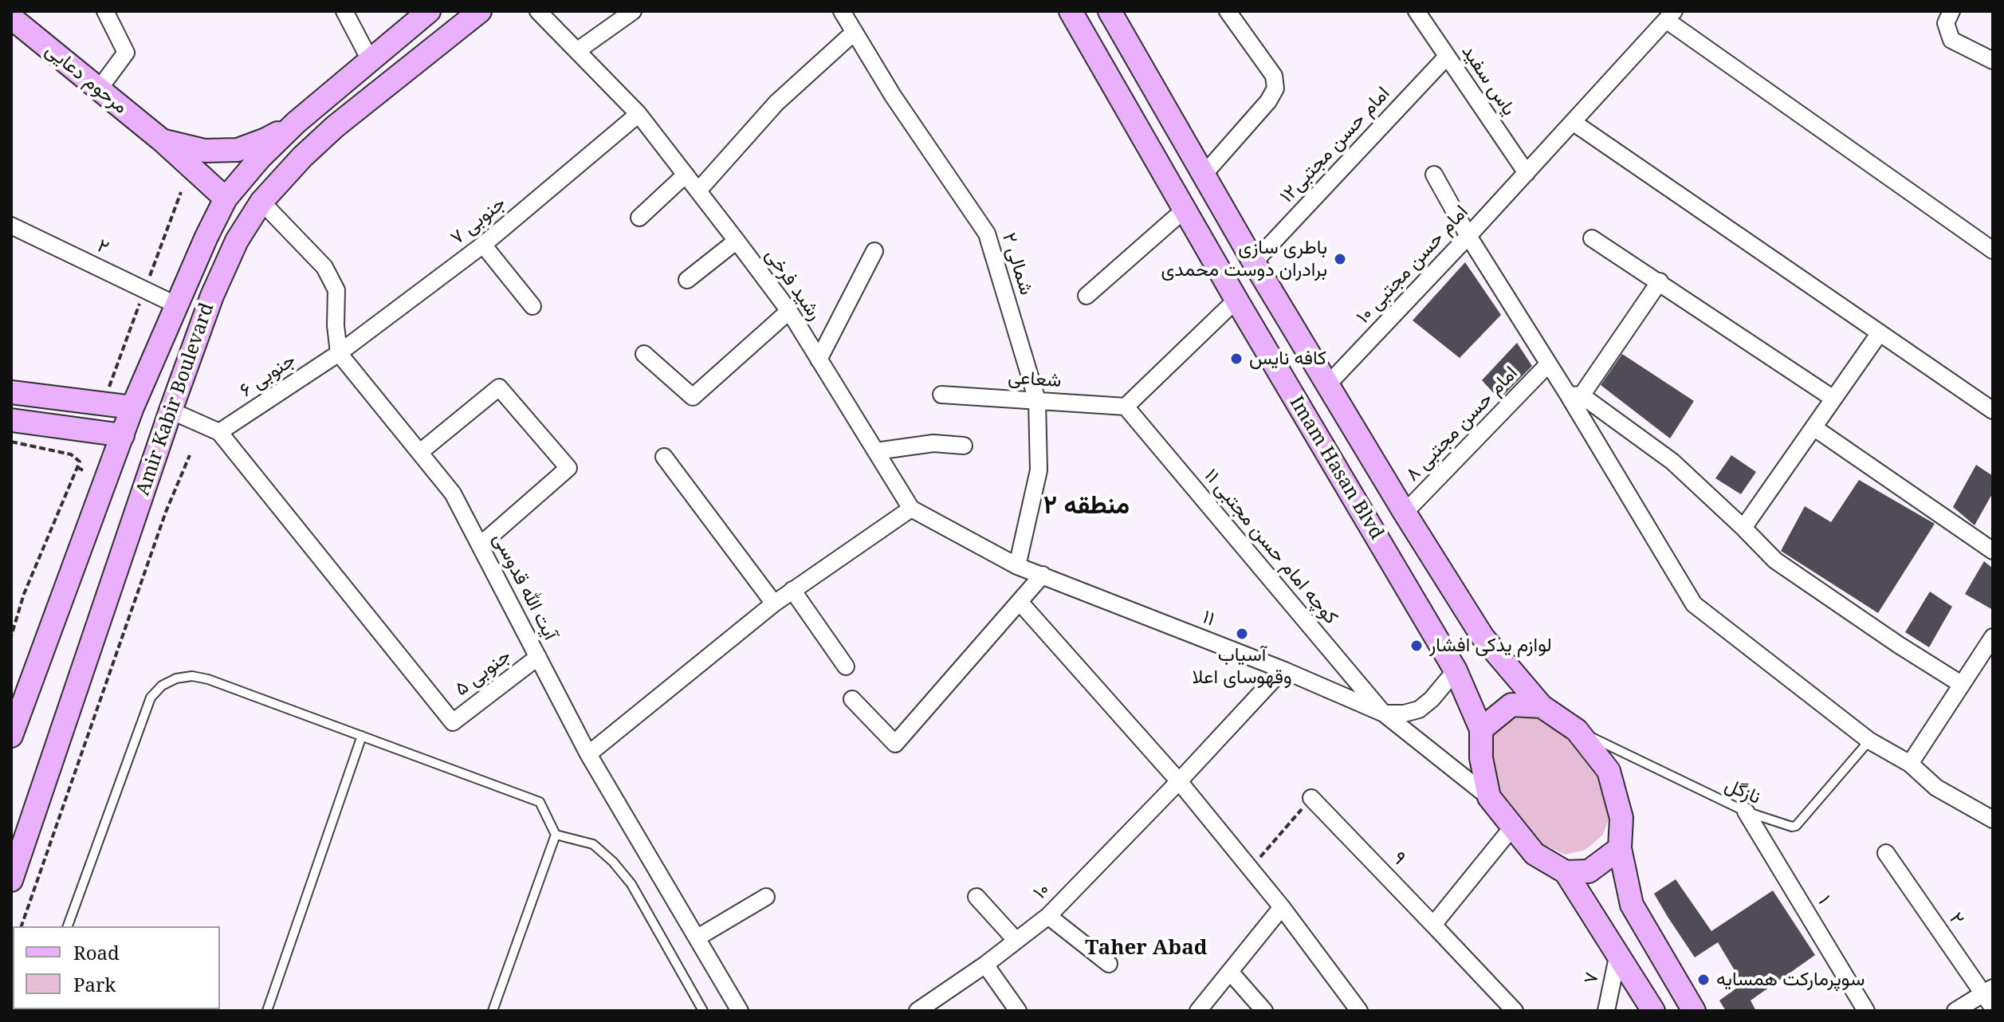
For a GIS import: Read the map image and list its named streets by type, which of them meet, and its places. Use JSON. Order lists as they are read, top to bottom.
{
  "streets": {
    "main road": ["مرحوم دعایی", "Amir Kabir Boulevard", "Imam Hasan Blvd"],
    "street": [
      "یاس سفید",
      "امام حسن مجتبی۱۲",
      "۷ جنوبی",
      "۲",
      "۲ شمالی",
      "امام حسن مجتبی ۱۰",
      "رشید فرخی",
      "۶ جنوبی",
      "شعاعی",
      "امام حسن مجتبی ۸",
      "کوچه امام حسن مجتبی ۱۱",
      "آیت الله قدوسی",
      "۱۱",
      "۵ جنوبی",
      "۹",
      "۱۰",
      "۱",
      "۷"
    ],
    "lane": ["نازگل"]
  },
  "crossings": [
    ["مرحوم دعایی", "Amir Kabir Boulevard"],
    ["یاس سفید", "امام حسن مجتبی۱۲"],
    ["یاس سفید", "امام حسن مجتبی ۱۰"],
    ["امام حسن مجتبی۱۲", "Imam Hasan Blvd"],
    ["۷ جنوبی", "رشید فرخی"],
    ["۷ جنوبی", "۶ جنوبی"],
    ["۷ جنوبی", "آیت الله قدوسی"],
    ["۲", "Amir Kabir Boulevard"],
    ["۲ شمالی", "شعاعی"],
    ["۲ شمالی", "۱۱"],
    ["امام حسن مجتبی ۱۰", "Imam Hasan Blvd"],
    ["۶ جنوبی", "آیت الله قدوسی"],
    ["۶ جنوبی", "۵ جنوبی"],
    ["شعاعی", "کوچه امام حسن مجتبی ۱۱"],
    ["امام حسن مجتبی ۸", "Imam Hasan Blvd"],
    ["Imam Hasan Blvd", "۱۱"],
    ["Imam Hasan Blvd", "نازگل"],
    ["کوچه امام حسن مجتبی ۱۱", "۱۱"],
    ["آیت الله قدوسی", "۵ جنوبی"],
    ["۱۱", "نازگل"],
    ["۱۱", "۱۰"],
    ["نازگل", "۱"]
  ],
  "districts": ["منطقه ۲", "Taher Abad"],
  "places": [
    "باطری سازی برادران دوست محمدی",
    "کافه نایس",
    "آسیاب وقهوسای اعلا",
    "لوازم یدکی افشار",
    "سوپرمارکت همسایه"
  ],
  "legend": ["Road", "Park"]
}
